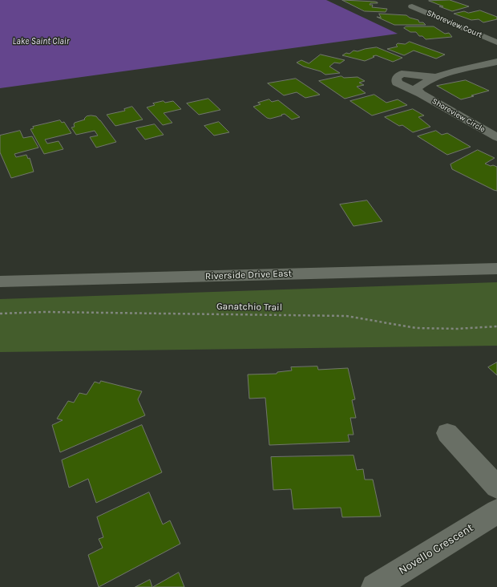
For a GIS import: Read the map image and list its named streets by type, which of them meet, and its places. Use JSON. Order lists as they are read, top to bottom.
{
  "streets": {
    "street": [
      "Shoreview Court",
      "Shoreview Circle",
      "Riverside Drive East",
      "Novello Crescent"
    ],
    "path": ["Ganatchio Trail"]
  },
  "water": ["Lake Saint Clair"]
}
